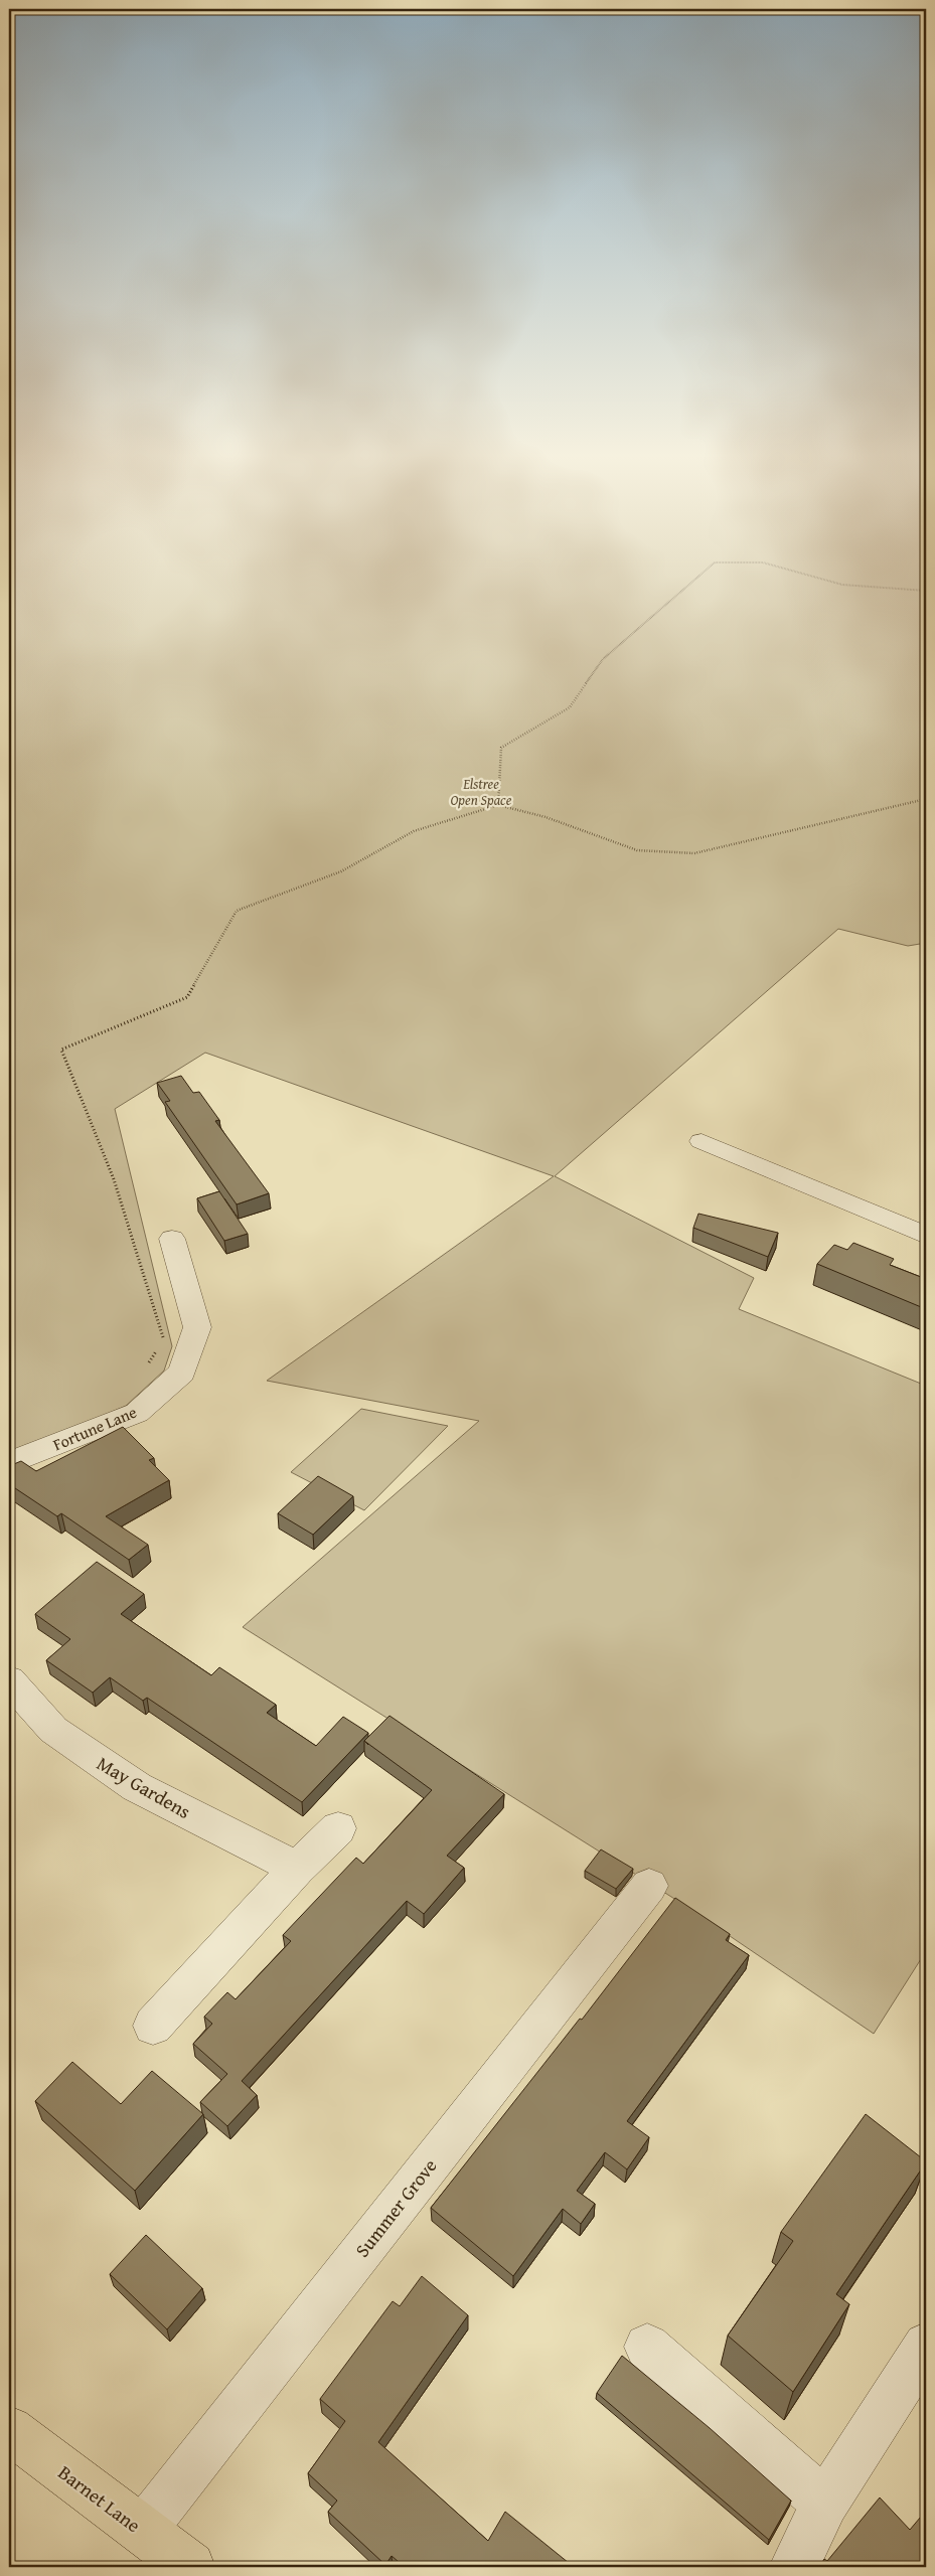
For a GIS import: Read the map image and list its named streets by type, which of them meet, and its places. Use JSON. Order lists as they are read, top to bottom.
{
  "streets": {
    "main road": ["Barnet Lane"],
    "street": ["Fortune Lane", "May Gardens", "Summer Grove"]
  },
  "crossings": [
    ["Summer Grove", "Barnet Lane"]
  ],
  "parks": ["Elstree Open Space"]
}
